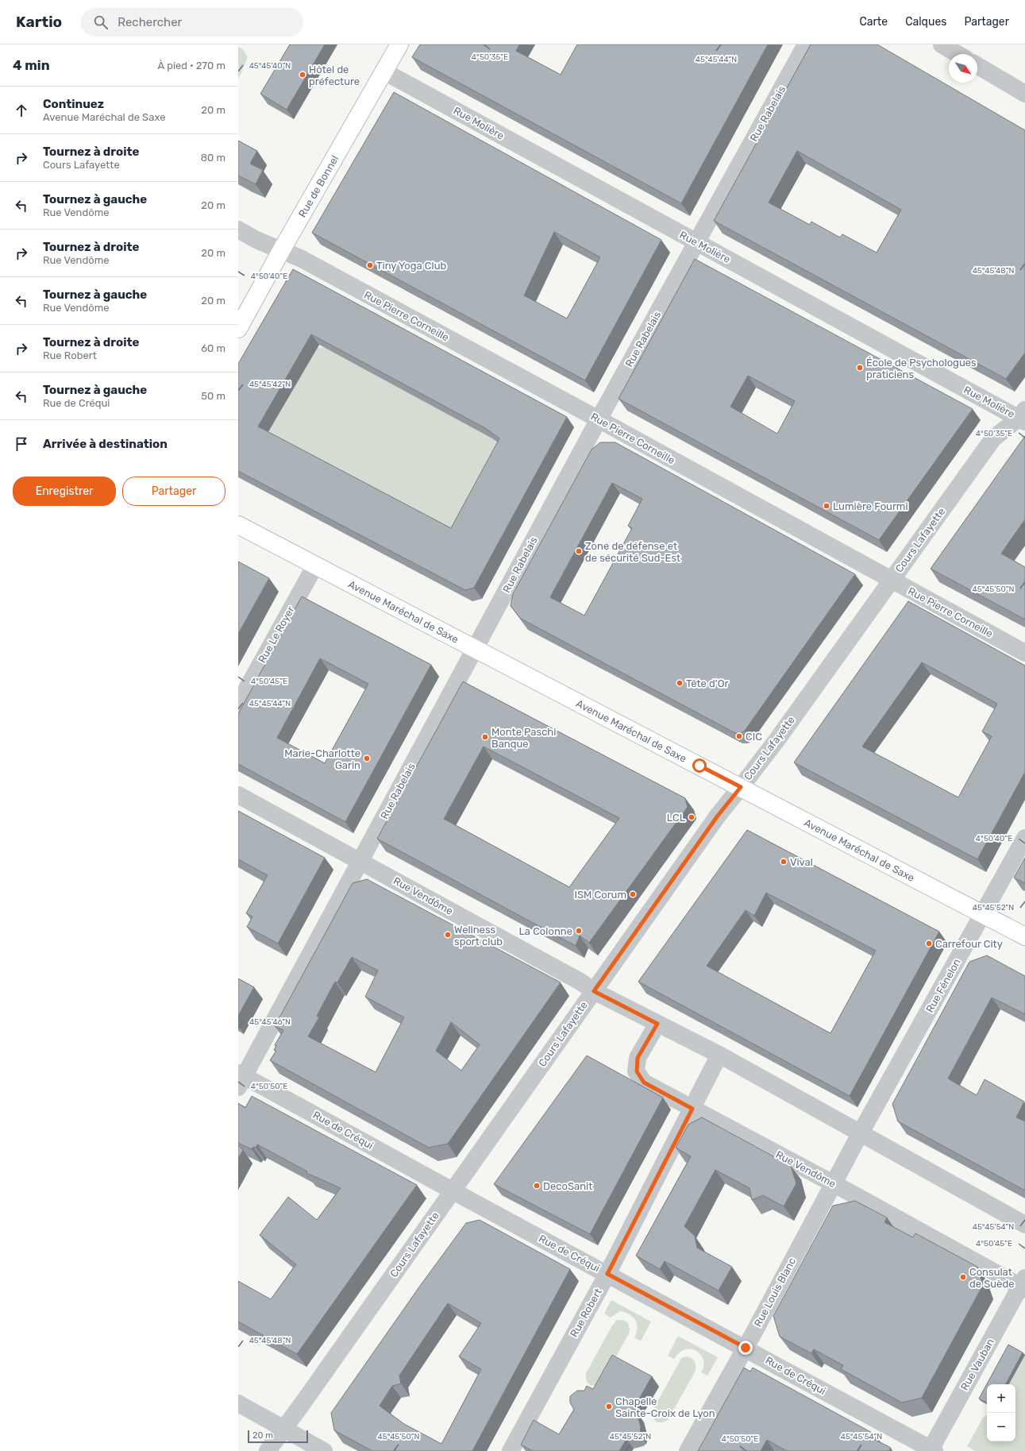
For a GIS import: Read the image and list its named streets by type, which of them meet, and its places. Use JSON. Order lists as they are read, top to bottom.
{
  "streets": {
    "main road": ["Rue de Bonnel", "Avenue Maréchal de Saxe"],
    "street": [
      "Rue Rabelais",
      "Rue Molière",
      "Rue Pierre Corneille",
      "Cours Lafayette",
      "Rue Le Royer",
      "Rue Vendôme",
      "Rue Fénelon",
      "Rue de Créqui",
      "Rue Louis Blanc",
      "Rue Robert",
      "Rue Vauban"
    ]
  },
  "crossings": [
    ["Rue Rabelais", "Rue Molière"],
    ["Rue Rabelais", "Rue Pierre Corneille"],
    ["Rue Rabelais", "Avenue Maréchal de Saxe"],
    ["Rue Rabelais", "Rue Vendôme"],
    ["Rue Rabelais", "Rue de Créqui"],
    ["Rue Molière", "Rue de Bonnel"],
    ["Rue Molière", "Cours Lafayette"],
    ["Rue de Bonnel", "Rue Pierre Corneille"],
    ["Rue Pierre Corneille", "Cours Lafayette"],
    ["Cours Lafayette", "Avenue Maréchal de Saxe"],
    ["Cours Lafayette", "Rue Vendôme"],
    ["Cours Lafayette", "Rue de Créqui"],
    ["Avenue Maréchal de Saxe", "Rue Le Royer"],
    ["Avenue Maréchal de Saxe", "Rue Fénelon"],
    ["Rue Vendôme", "Rue Fénelon"],
    ["Rue Vendôme", "Rue Louis Blanc"],
    ["Rue Vendôme", "Rue Robert"],
    ["Rue Vendôme", "Rue Vauban"],
    ["Rue Fénelon", "Rue Louis Blanc"],
    ["Rue de Créqui", "Rue Louis Blanc"],
    ["Rue de Créqui", "Rue Robert"],
    ["Rue de Créqui", "Rue Vauban"]
  ],
  "places": [
    "Hôtel de préfecture",
    "Tiny Yoga Club",
    "École de Psychologues praticiens",
    "Lumière Fourmi",
    "Zone de défense et de sécurité Sud-Est",
    "Tête d'Or",
    "CIC",
    "Monte Paschi Banque",
    "Marie-Charlotte Garin",
    "LCL",
    "Vival",
    "ISM Corum",
    "La Colonne",
    "Wellness sport club",
    "Carrefour City",
    "DecoSanit",
    "Consulat de Suède",
    "Chapelle Sainte-Croix de Lyon"
  ],
  "scale_bar": "20 m",
  "north": "bottom right",
  "page": {
    "header": "Kartio",
    "search": "Rechercher",
    "nav": ["Carte", "Calques", "Partager"],
    "heading": ["4 min", "À pied · 270 m"],
    "list": [
      ["Continuez", "Avenue Maréchal de Saxe", "20 m"],
      ["Tournez à droite", "Cours Lafayette", "80 m"],
      ["Tournez à gauche", "Rue Vendôme", "20 m"],
      ["Tournez à droite", "Rue Vendôme", "20 m"],
      ["Tournez à gauche", "Rue Vendôme", "20 m"],
      ["Tournez à droite", "Rue Robert", "60 m"],
      ["Tournez à gauche", "Rue de Créqui", "50 m"],
      "Arrivée à destination"
    ],
    "buttons": ["Enregistrer", "Partager"],
    "map_buttons": ["+", "−"],
    "scale": "20 m"
  },
  "coordinates": [
    "4°50'35\"E",
    "45°45'44\"N",
    "45°45'40\"N",
    "45°45'48\"N",
    "4°50'40\"E",
    "45°45'42\"N",
    "45°45'50\"N",
    "4°50'45\"E",
    "45°45'52\"N",
    "45°45'46\"N",
    "4°50'50\"E",
    "45°45'54\"N"
  ]
}
